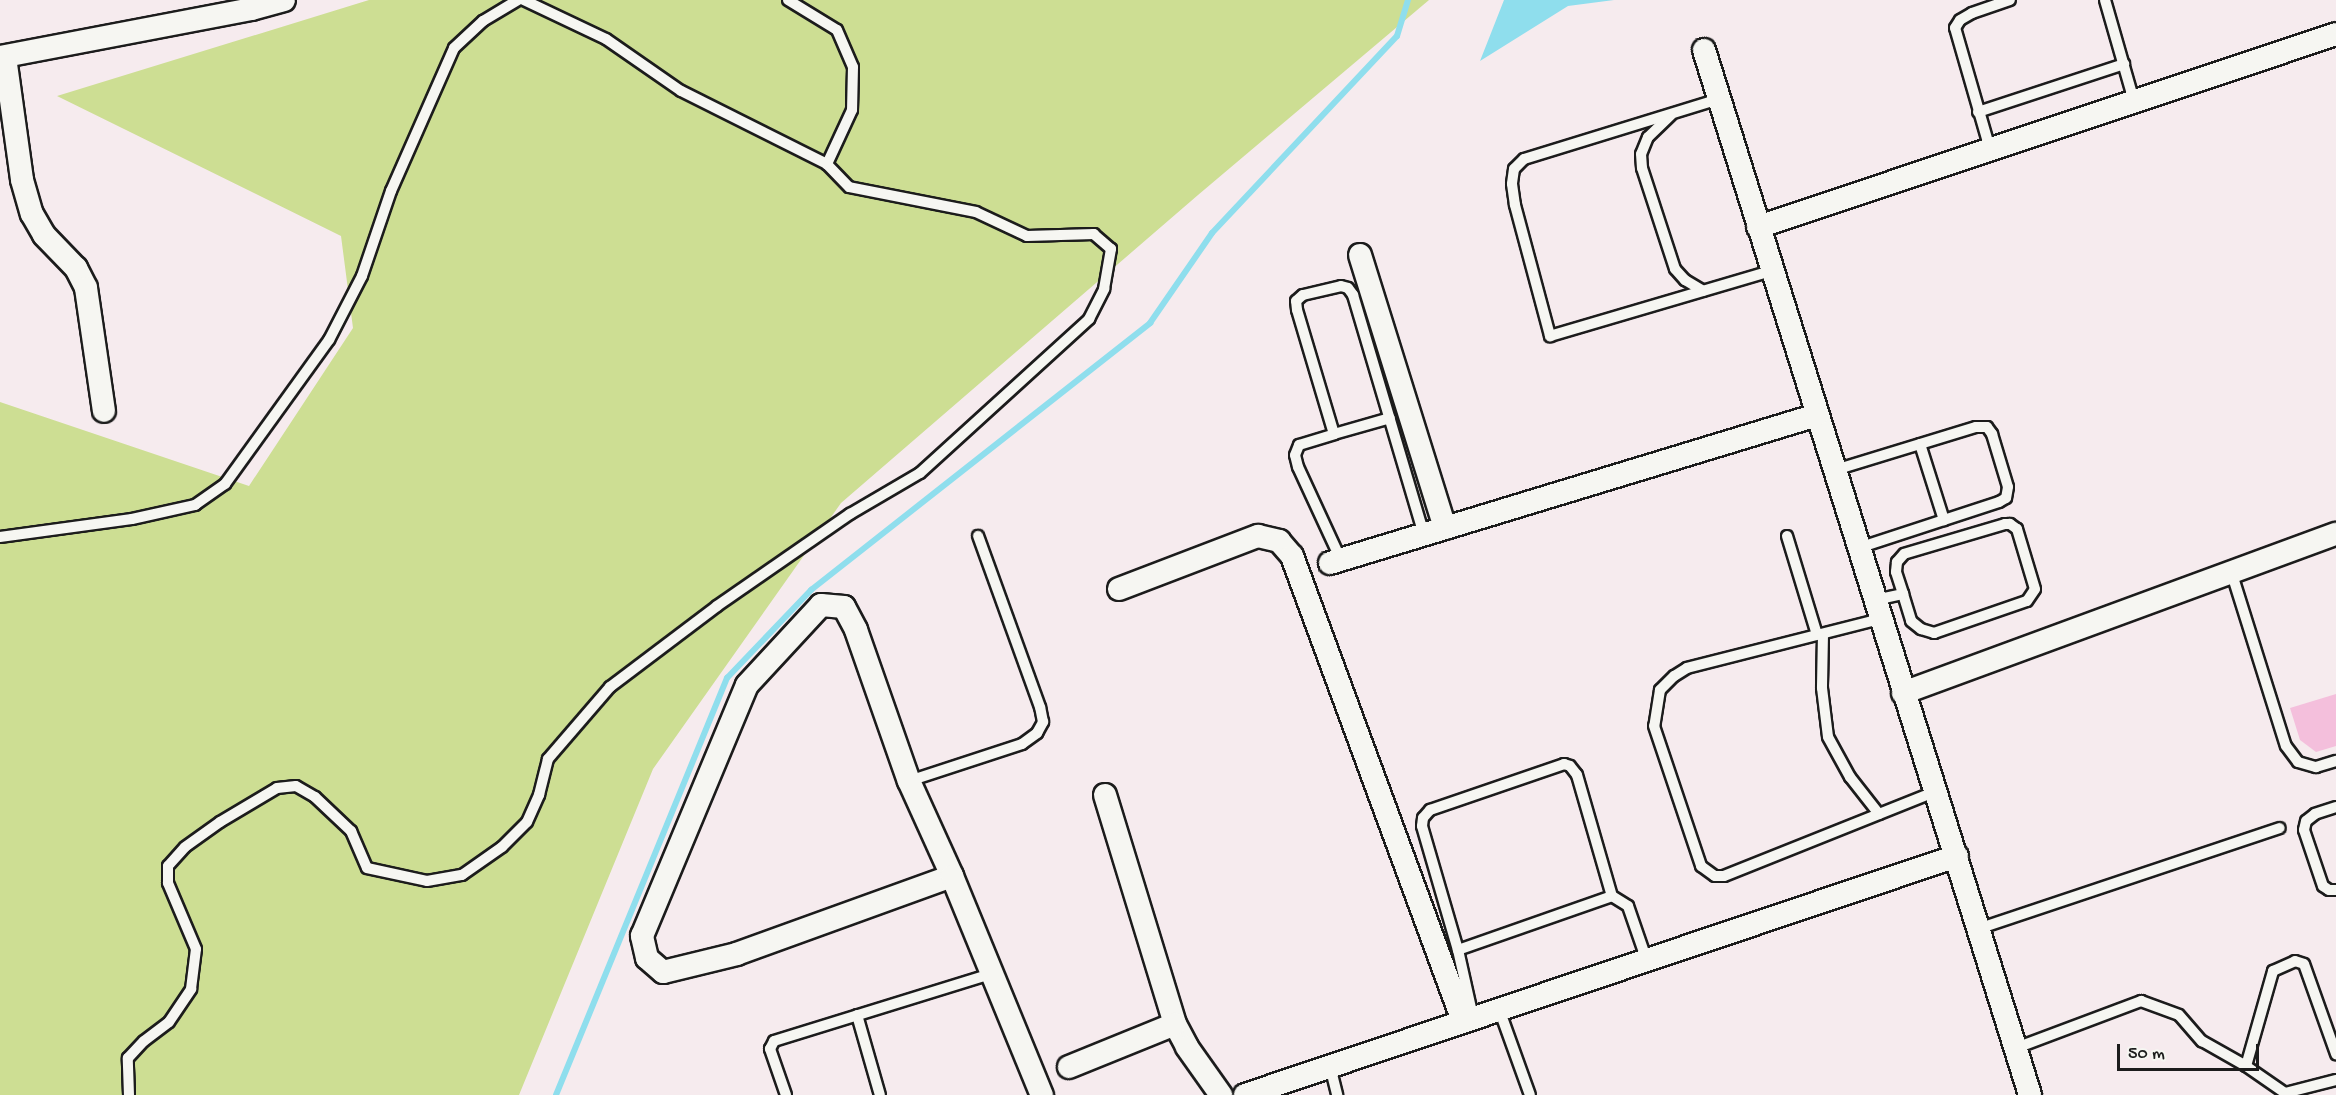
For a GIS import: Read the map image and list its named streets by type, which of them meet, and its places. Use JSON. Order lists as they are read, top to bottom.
{
  "scale_bar": "50 m"
}
